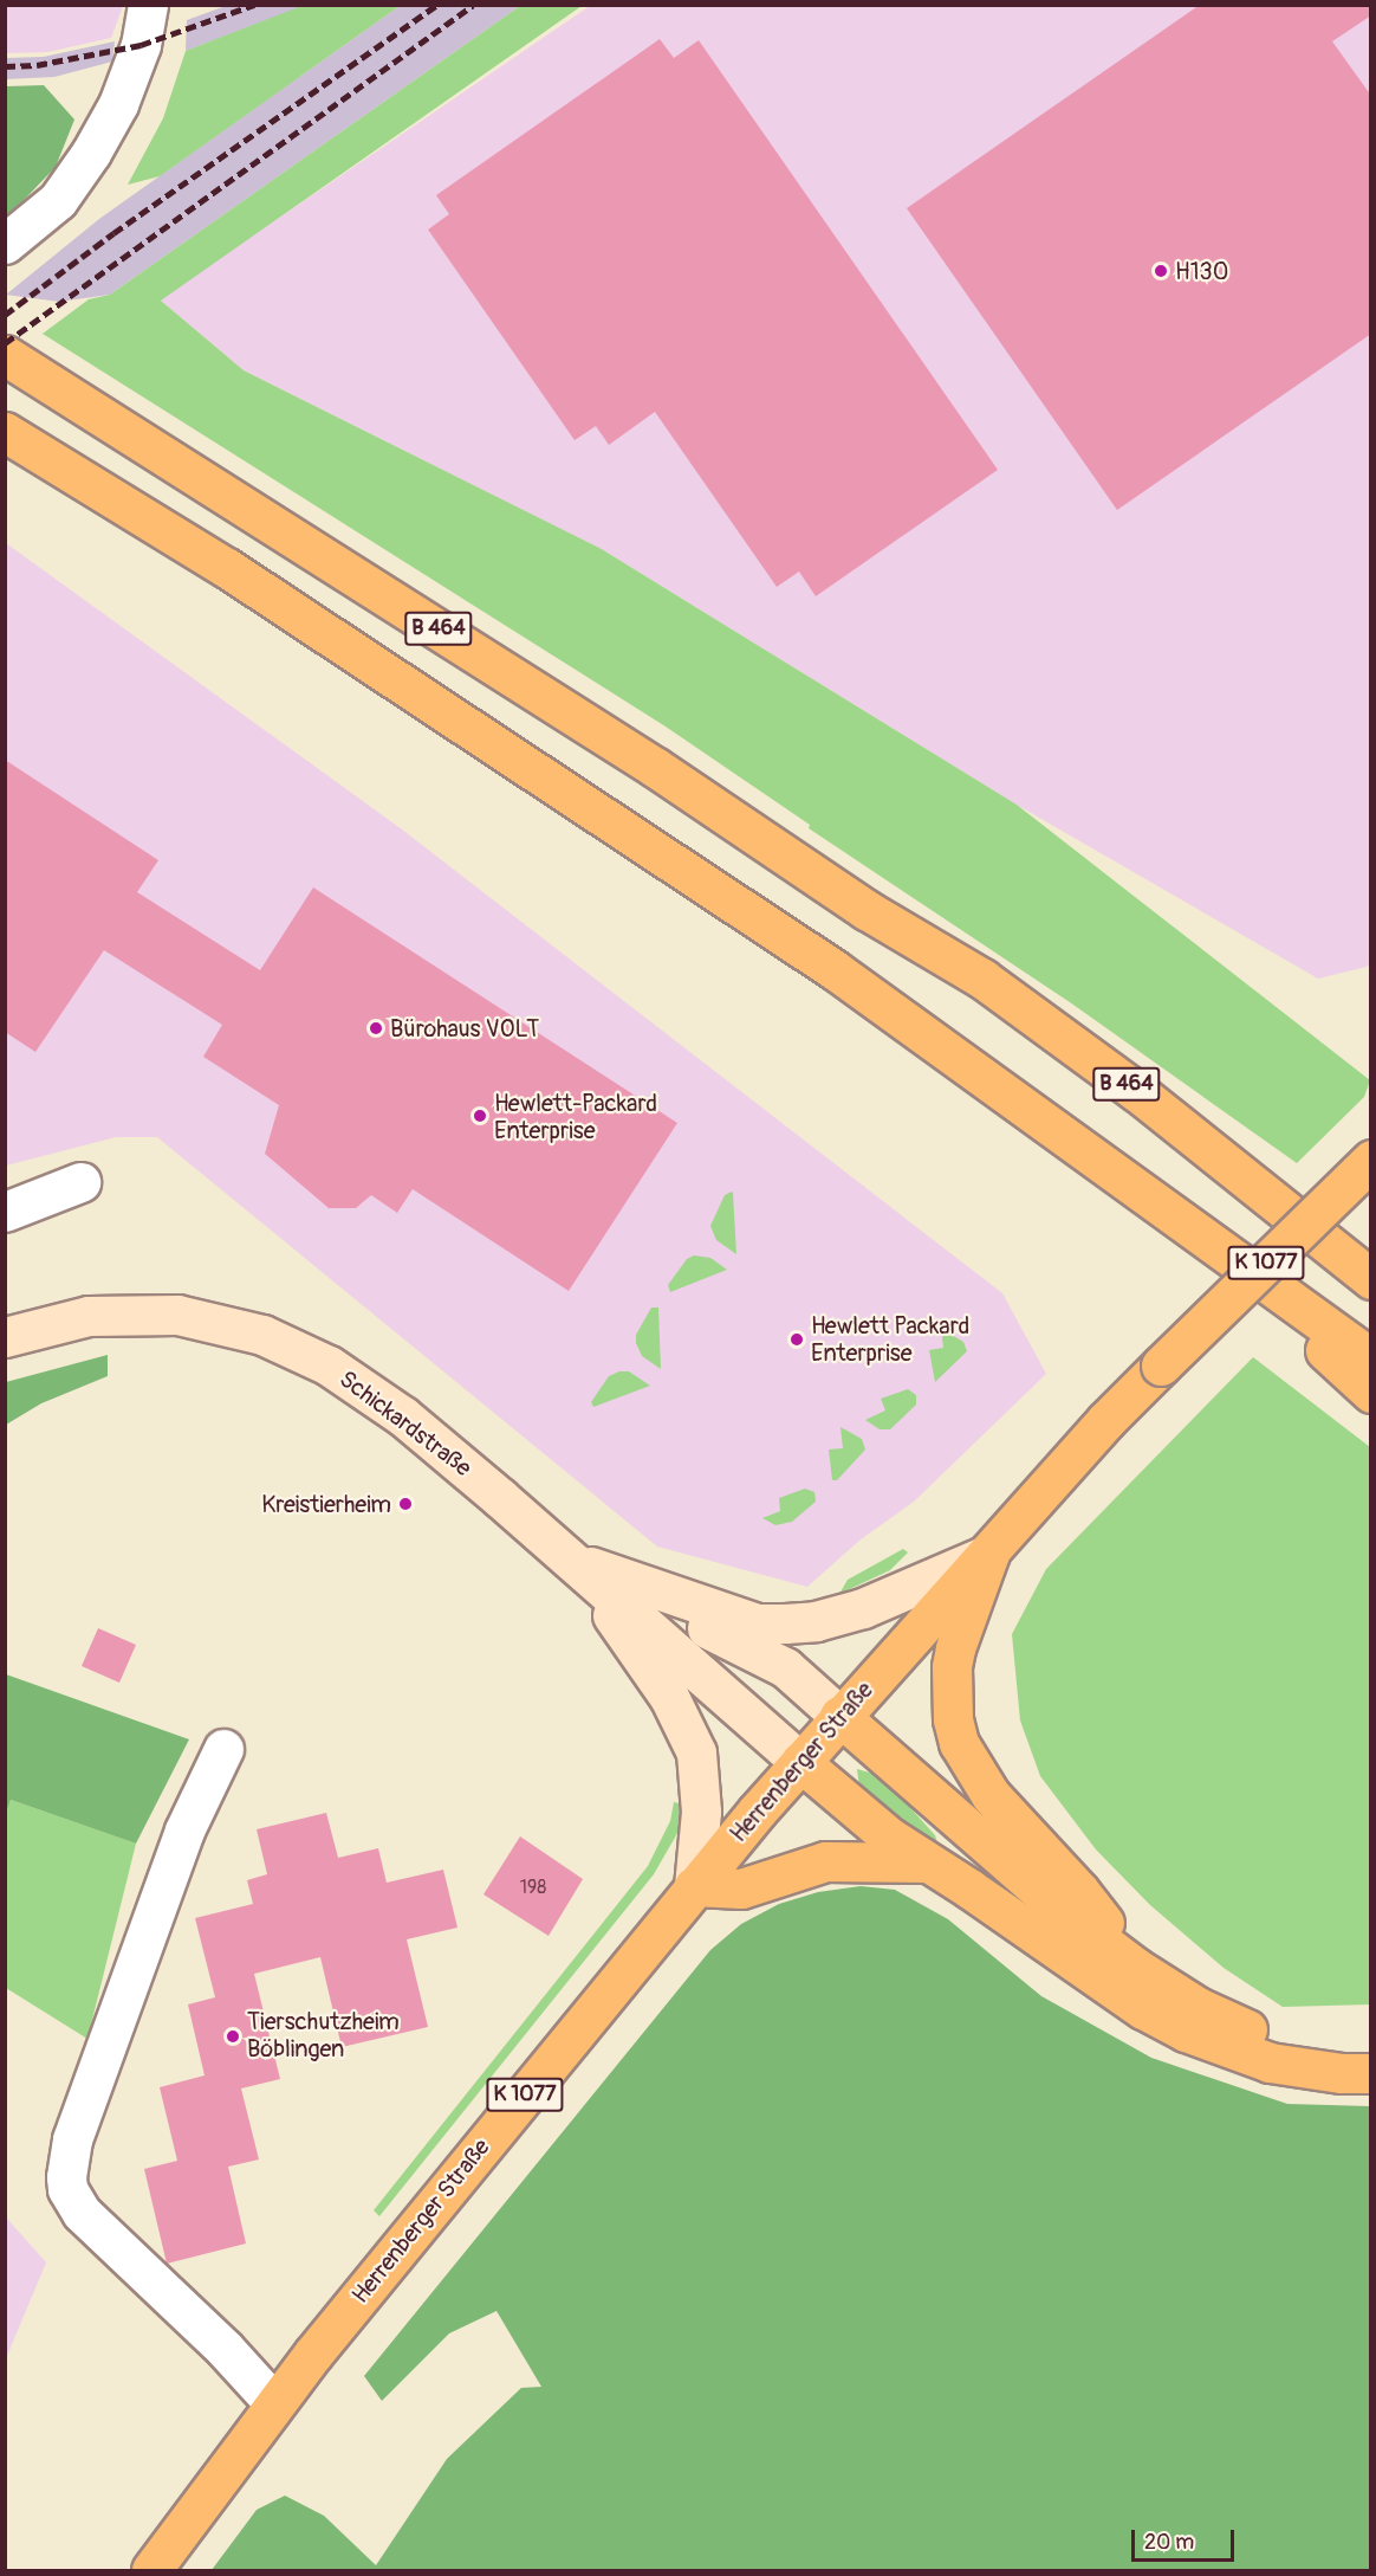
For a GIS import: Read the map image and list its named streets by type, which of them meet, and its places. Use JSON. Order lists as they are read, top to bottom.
{
  "streets": {
    "main road": ["B 464", "K 1077", "Herrenberger Straße"],
    "street": ["Schickardstraße"]
  },
  "crossings": [
    ["Schickardstraße", "Herrenberger Straße"]
  ],
  "places": [
    "H130",
    "Bürohaus VOLT",
    "Hewlett-Packard Enterprise",
    "Hewlett Packard Enterprise",
    "Kreistierheim",
    "Tierschutzheim Böblingen"
  ],
  "house_numbers": ["198"],
  "scale_bar": "20 m"
}
